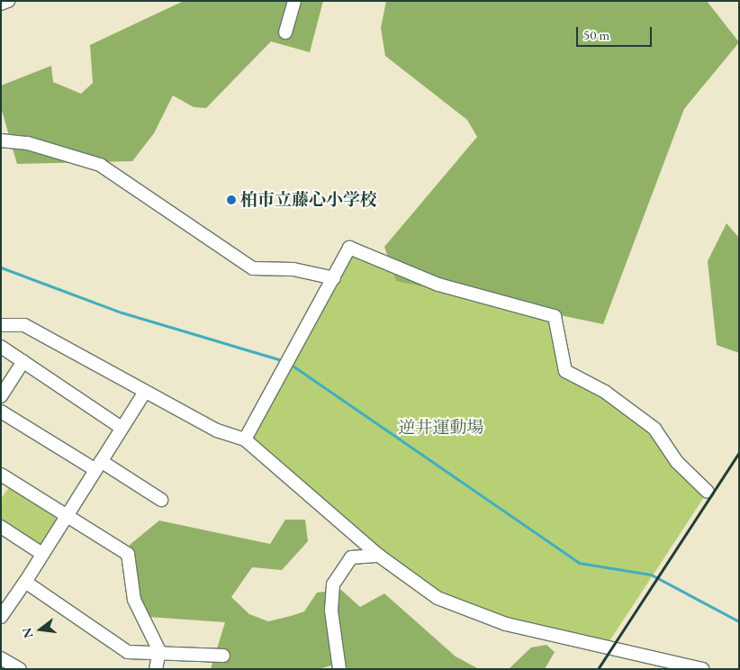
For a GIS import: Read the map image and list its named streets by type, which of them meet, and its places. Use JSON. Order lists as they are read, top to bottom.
{
  "parks": ["逆井運動場"],
  "places": ["柏市立藤心小学校"],
  "scale_bar": "50 m",
  "north": "left"
}
